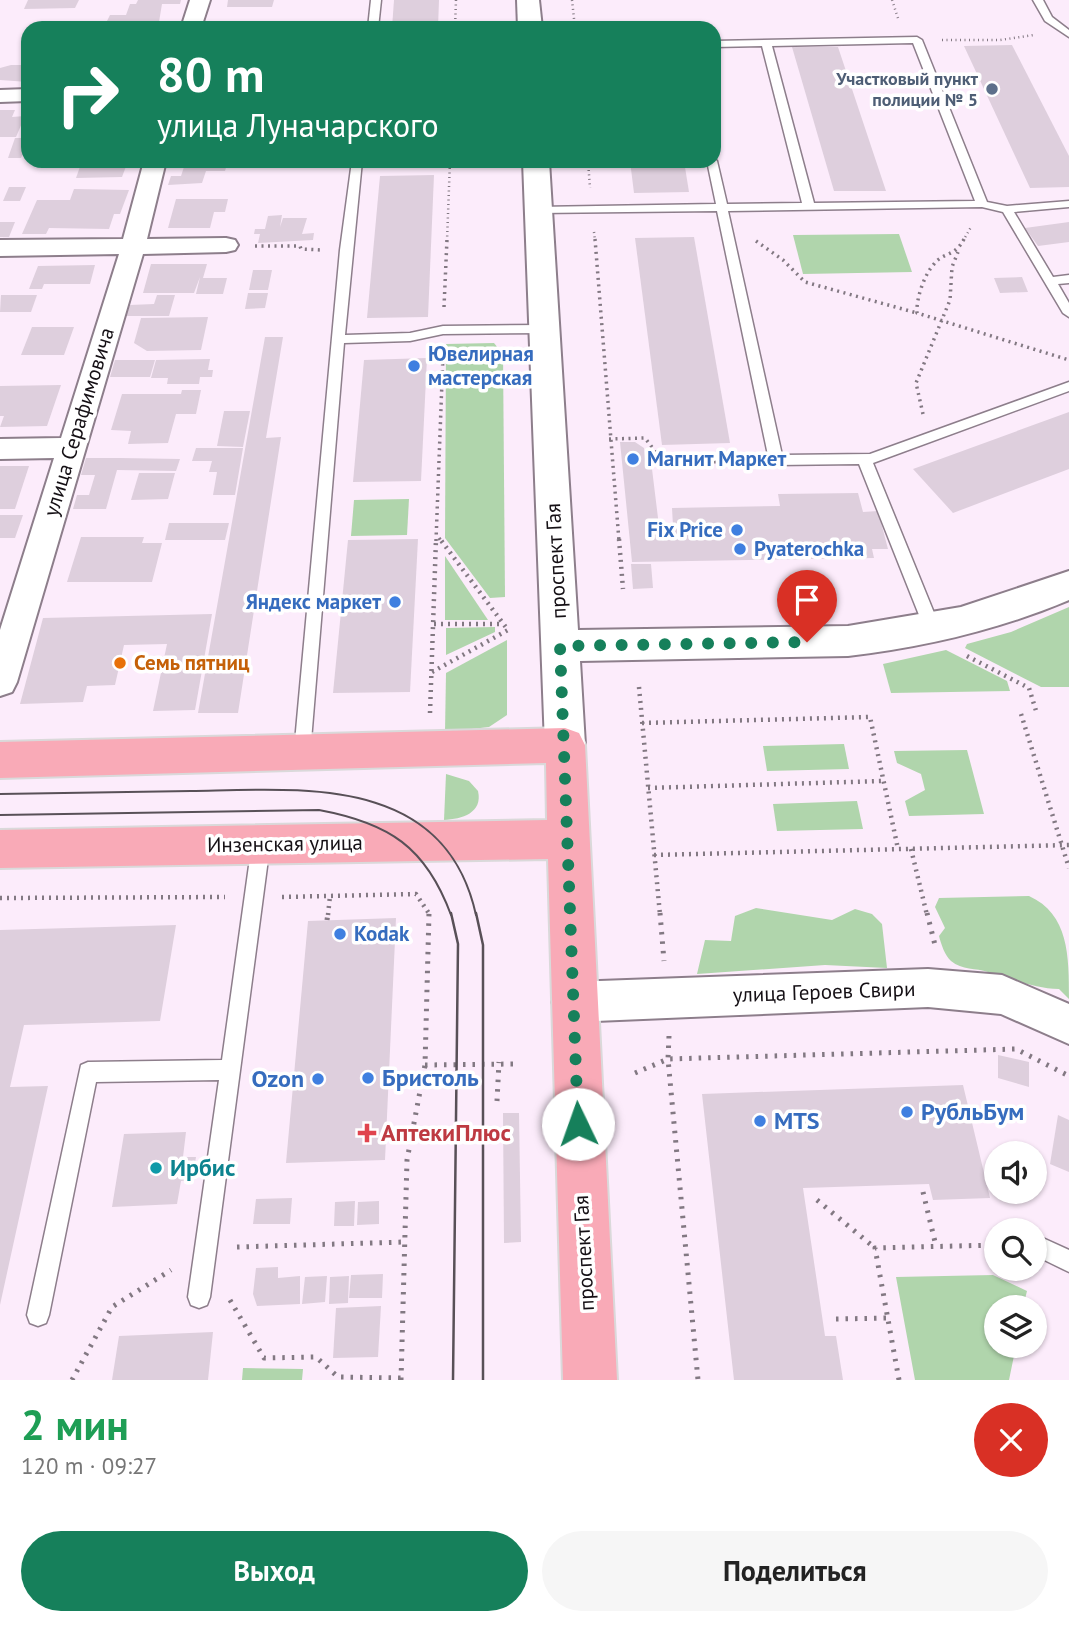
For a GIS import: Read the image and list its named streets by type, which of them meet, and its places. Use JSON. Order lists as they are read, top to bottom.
{
  "streets": {
    "main road": ["проспект Гая", "Инзенская улица"],
    "street": ["улица Серафимовича", "улица Героев Свири"]
  },
  "crossings": [
    ["проспект Гая", "Инзенская улица"],
    ["проспект Гая", "улица Героев Свири"]
  ],
  "places": {
    "other": [
      "Участковый пункт полиции № 5",
      "Ювелирная мастерская",
      "Магнит Маркет",
      "Fix Price",
      "Pyaterochka",
      "Яндекс маркет",
      "Семь пятниц",
      "Kodak",
      "Бристоль",
      "Ozon",
      "РубльБум",
      "MTS",
      "Ирбис"
    ],
    "health": ["АптекиПлюс"]
  },
  "page": {
    "turn": ["80 m", "улица Луначарского"],
    "heading": ["2 мин", "120 m · 09:27"],
    "buttons": ["Выход", "Поделиться"]
  }
}
